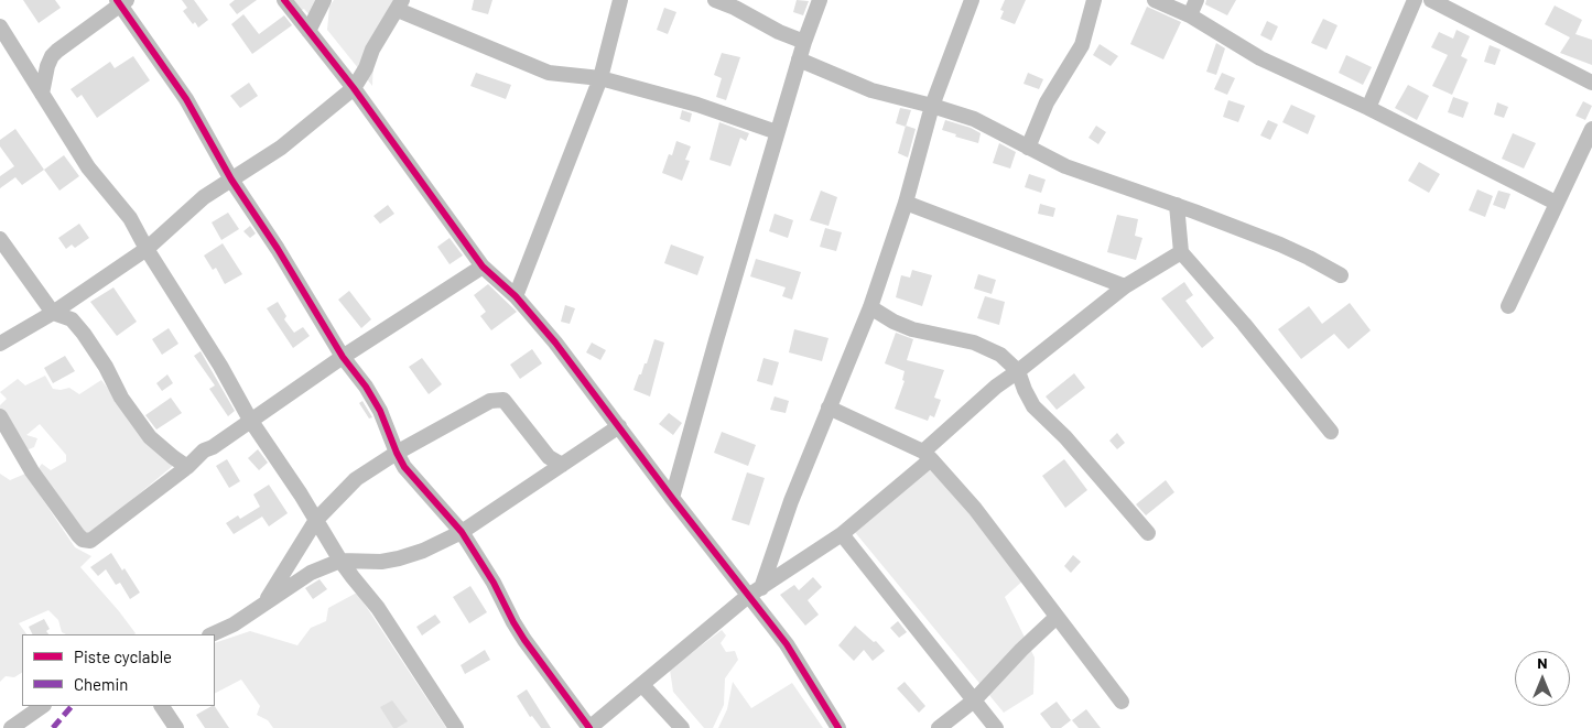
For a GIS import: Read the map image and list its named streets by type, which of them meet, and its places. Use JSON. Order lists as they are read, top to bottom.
{
  "legend": ["Piste cyclable", "Chemin"],
  "north": "top"
}
